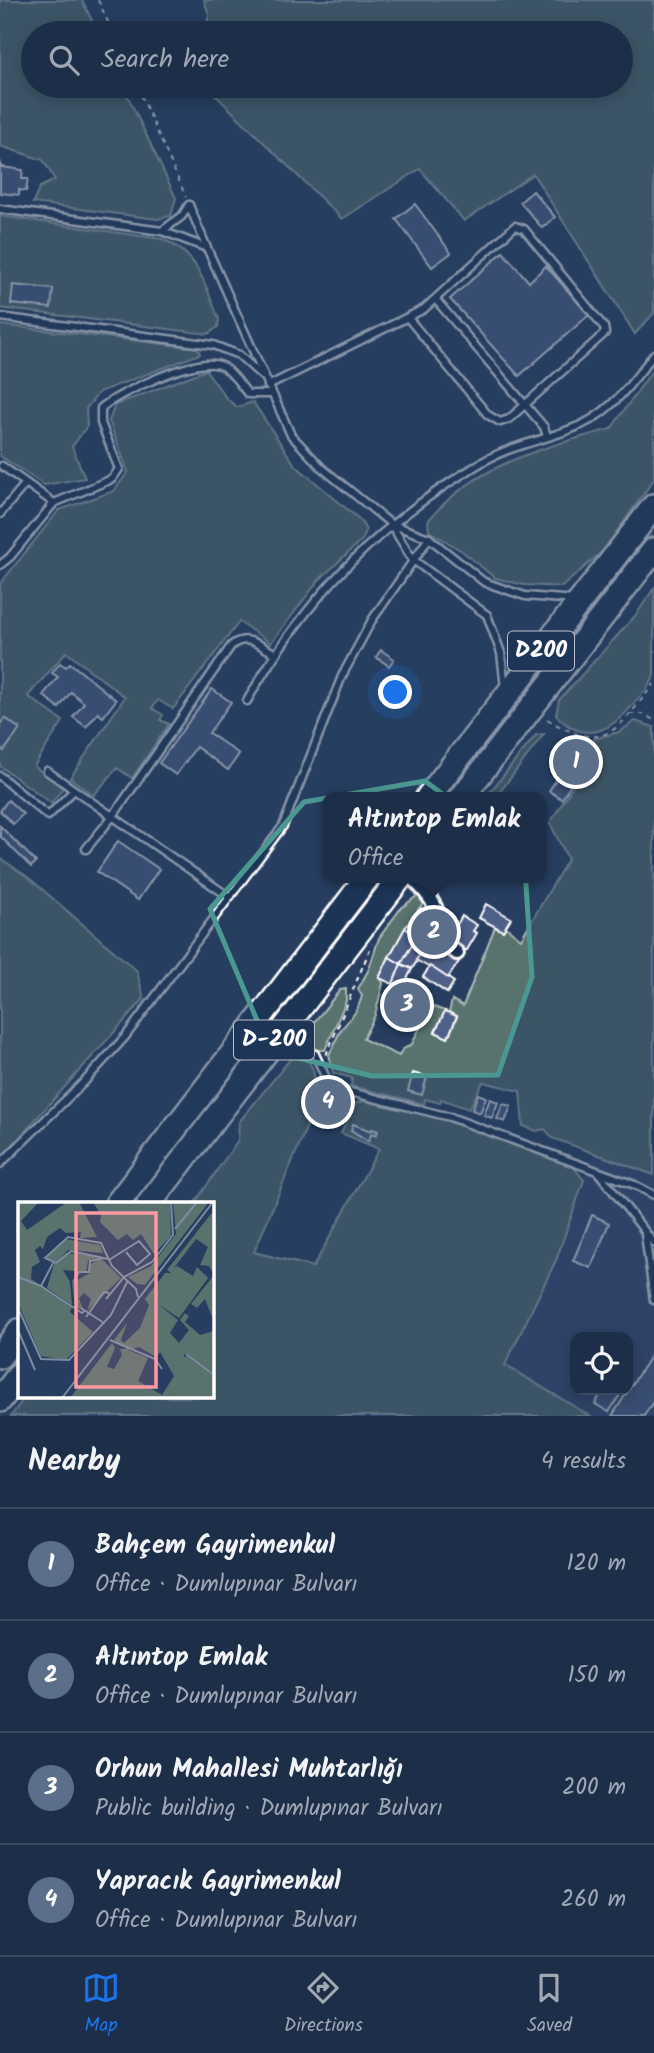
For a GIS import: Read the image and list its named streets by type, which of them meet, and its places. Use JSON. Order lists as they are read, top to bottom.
{
  "streets": {
    "highway": ["D200", "D-200"]
  },
  "page": {
    "search": "Search here",
    "pins": [
      "1",
      "2",
      "3",
      "4"
    ],
    "popup": ["Altıntop Emlak", "Office"],
    "heading": ["Nearby", "4 results"],
    "list": [
      {
        "mark": "1",
        "name": "Bahçem Gayrimenkul",
        "note": "Office · Dumlupınar Bulvarı",
        "value": "120 m"
      },
      {
        "mark": "2",
        "name": "Altıntop Emlak",
        "note": "Office · Dumlupınar Bulvarı",
        "value": "150 m"
      },
      {
        "mark": "3",
        "name": "Orhun Mahallesi Muhtarlığı",
        "note": "Public building · Dumlupınar Bulvarı",
        "value": "200 m"
      },
      {
        "mark": "4",
        "name": "Yapracık Gayrimenkul",
        "note": "Office · Dumlupınar Bulvarı",
        "value": "260 m"
      }
    ],
    "nav": ["Map", "Directions", "Saved"]
  }
}
